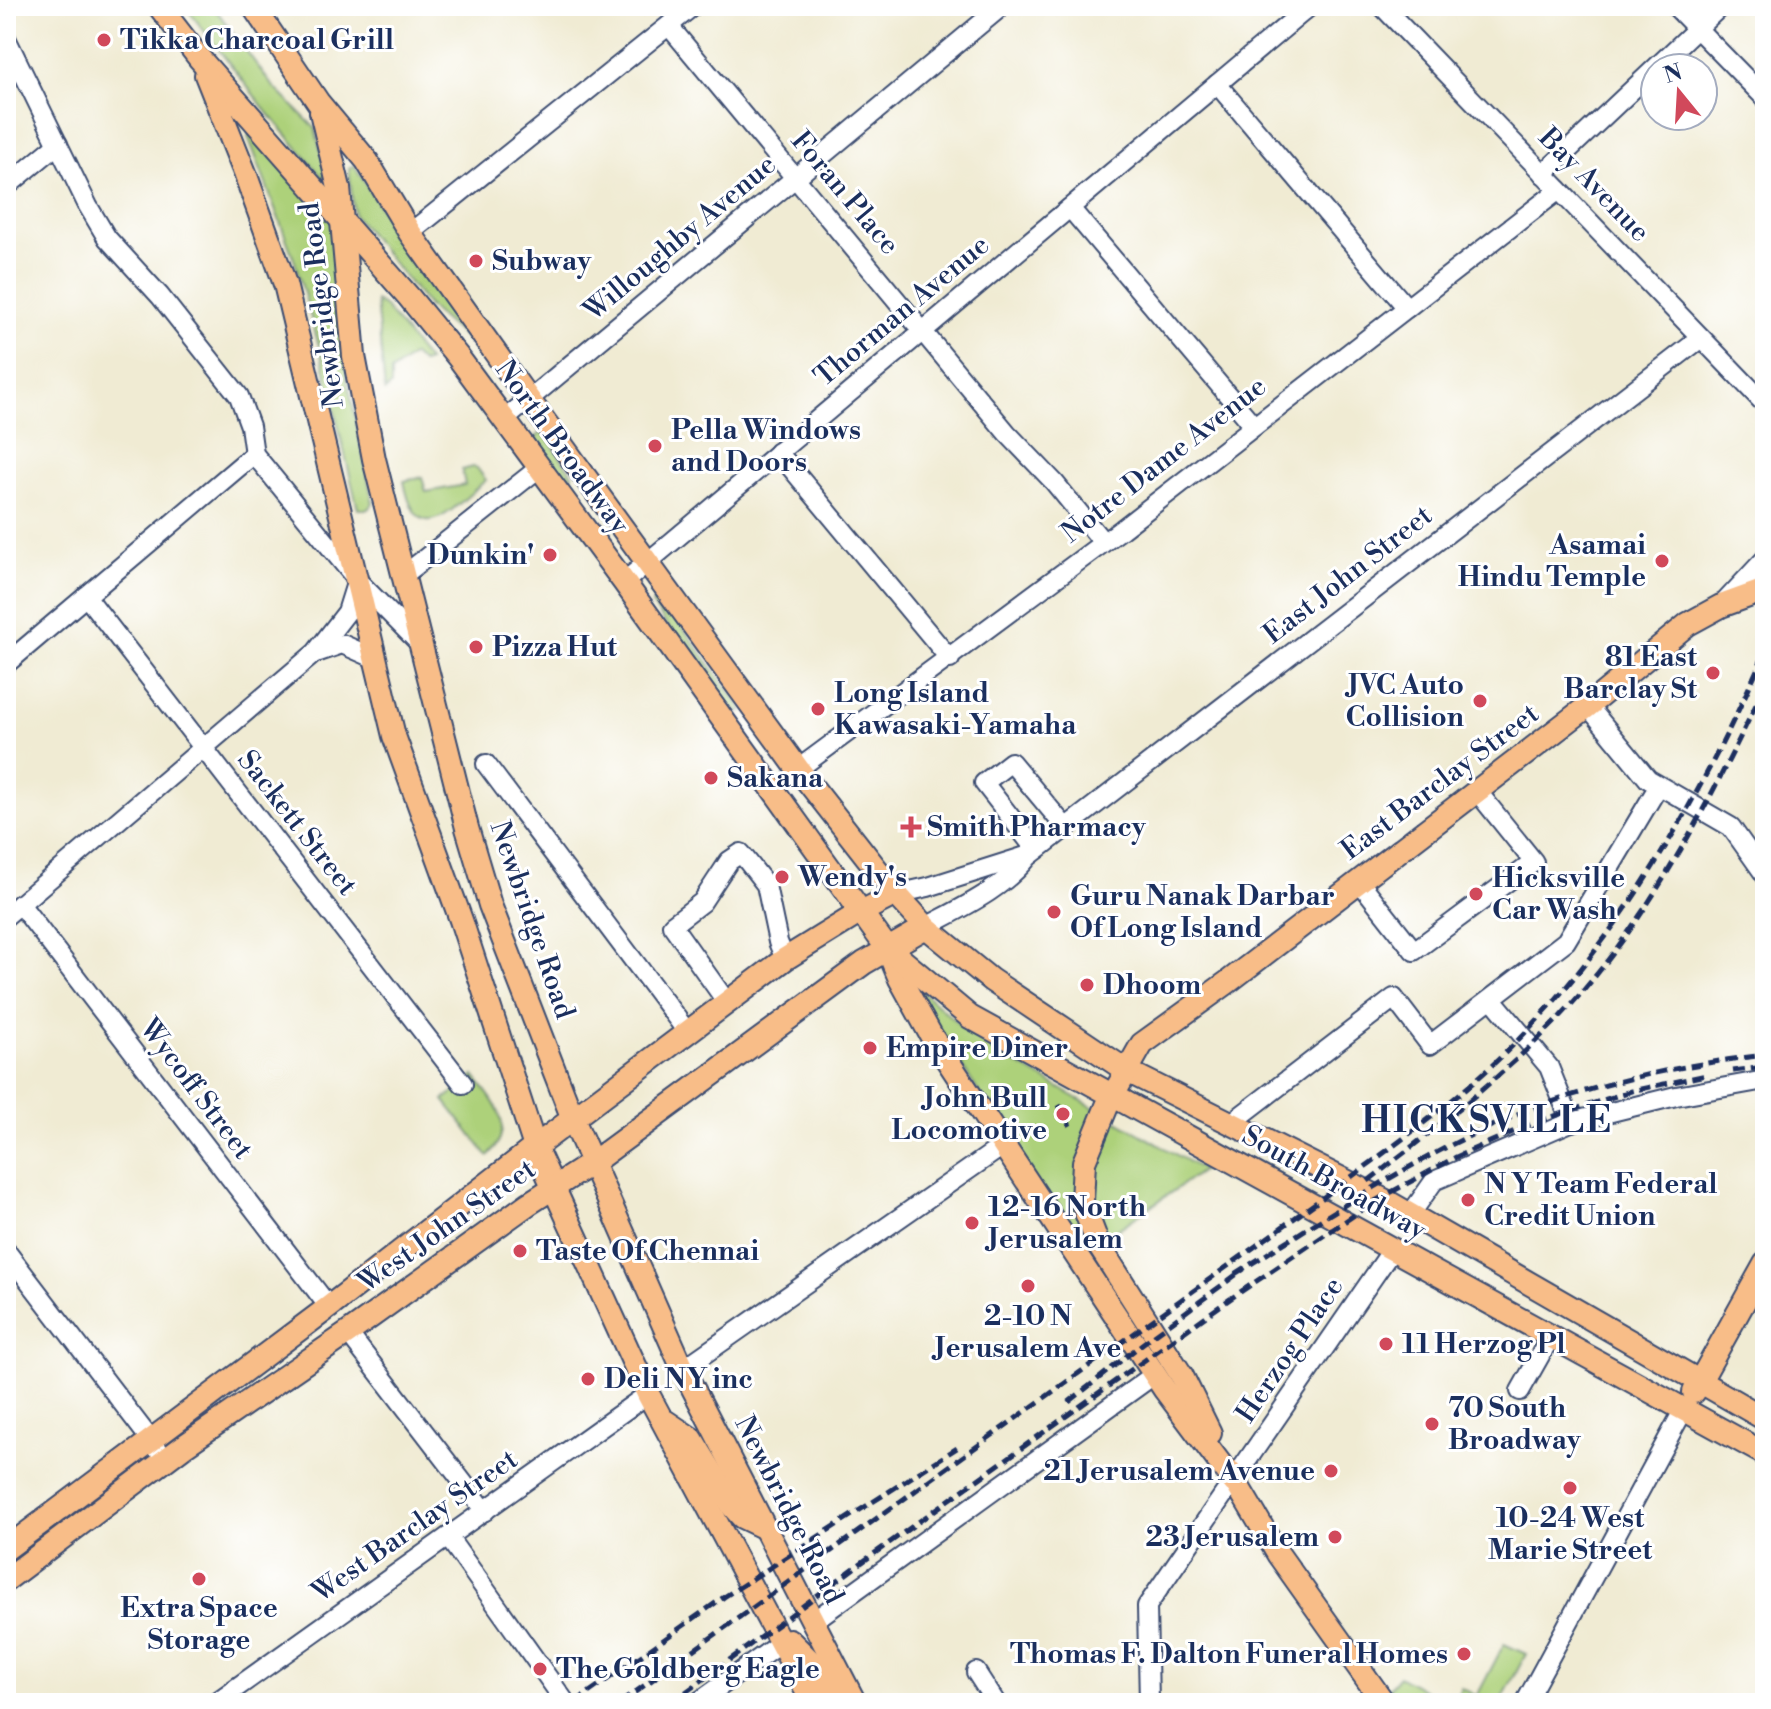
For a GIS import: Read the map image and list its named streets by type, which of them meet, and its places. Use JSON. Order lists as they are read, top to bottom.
{
  "streets": {
    "main road": [
      "Newbridge Road",
      "North Broadway",
      "East Barclay Street",
      "South Broadway",
      "West John Street"
    ],
    "street": [
      "Bay Avenue",
      "Foran Place",
      "Willoughby Avenue",
      "Thorman Avenue",
      "Notre Dame Avenue",
      "East John Street",
      "Sackett Street",
      "Wycoff Street",
      "Herzog Place",
      "West Barclay Street"
    ]
  },
  "crossings": [
    ["Bay Avenue", "Notre Dame Avenue"],
    ["Bay Avenue", "East John Street"],
    ["Foran Place", "Willoughby Avenue"],
    ["Foran Place", "Thorman Avenue"],
    ["Foran Place", "Notre Dame Avenue"],
    ["Willoughby Avenue", "North Broadway"],
    ["Newbridge Road", "North Broadway"],
    ["Newbridge Road", "West John Street"],
    ["Newbridge Road", "West Barclay Street"],
    ["Thorman Avenue", "North Broadway"],
    ["North Broadway", "Notre Dame Avenue"],
    ["North Broadway", "East John Street"],
    ["North Broadway", "South Broadway"],
    ["North Broadway", "West John Street"],
    ["East John Street", "South Broadway"],
    ["East John Street", "West John Street"],
    ["East Barclay Street", "South Broadway"],
    ["East Barclay Street", "Herzog Place"],
    ["Wycoff Street", "West John Street"],
    ["South Broadway", "West John Street"],
    ["South Broadway", "Herzog Place"]
  ],
  "districts": ["HICKSVILLE"],
  "places": {
    "other": [
      "Tikka Charcoal Grill",
      "Subway",
      "Pella Windows and Doors",
      "Dunkin'",
      "Asamai Hindu Temple",
      "Pizza Hut",
      "81 East Barclay St",
      "JVC Auto Collision",
      "Long Island Kawasaki-Yamaha",
      "Sakana",
      "Wendy's",
      "Hicksville Car Wash",
      "Guru Nanak Darbar Of Long Island",
      "Dhoom",
      "Empire Diner",
      "John Bull Locomotive",
      "N Y Team Federal Credit Union",
      "12-16 North Jerusalem",
      "Taste Of Chennai",
      "2-10 N Jerusalem Ave",
      "11 Herzog Pl",
      "Deli NY inc",
      "70 South Broadway",
      "21 Jerusalem Avenue",
      "10-24 West Marie Street",
      "23 Jerusalem",
      "Extra Space Storage",
      "Thomas F. Dalton Funeral Homes",
      "The Goldberg Eagle"
    ],
    "health": ["Smith Pharmacy"]
  },
  "north": "top"
}
